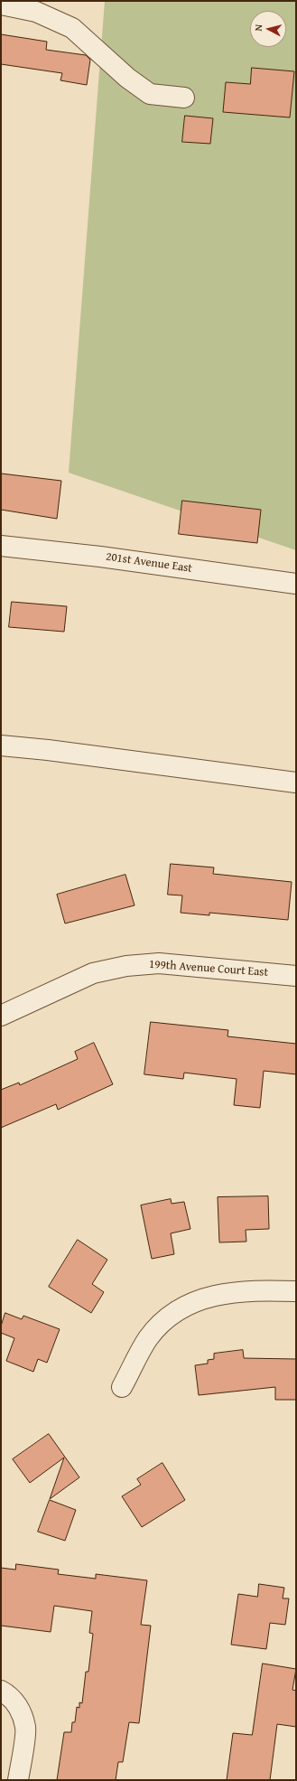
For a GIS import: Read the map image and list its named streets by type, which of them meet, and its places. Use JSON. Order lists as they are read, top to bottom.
{
  "streets": {
    "street": ["201st Avenue East", "199th Avenue Court East"]
  },
  "north": "left"
}
